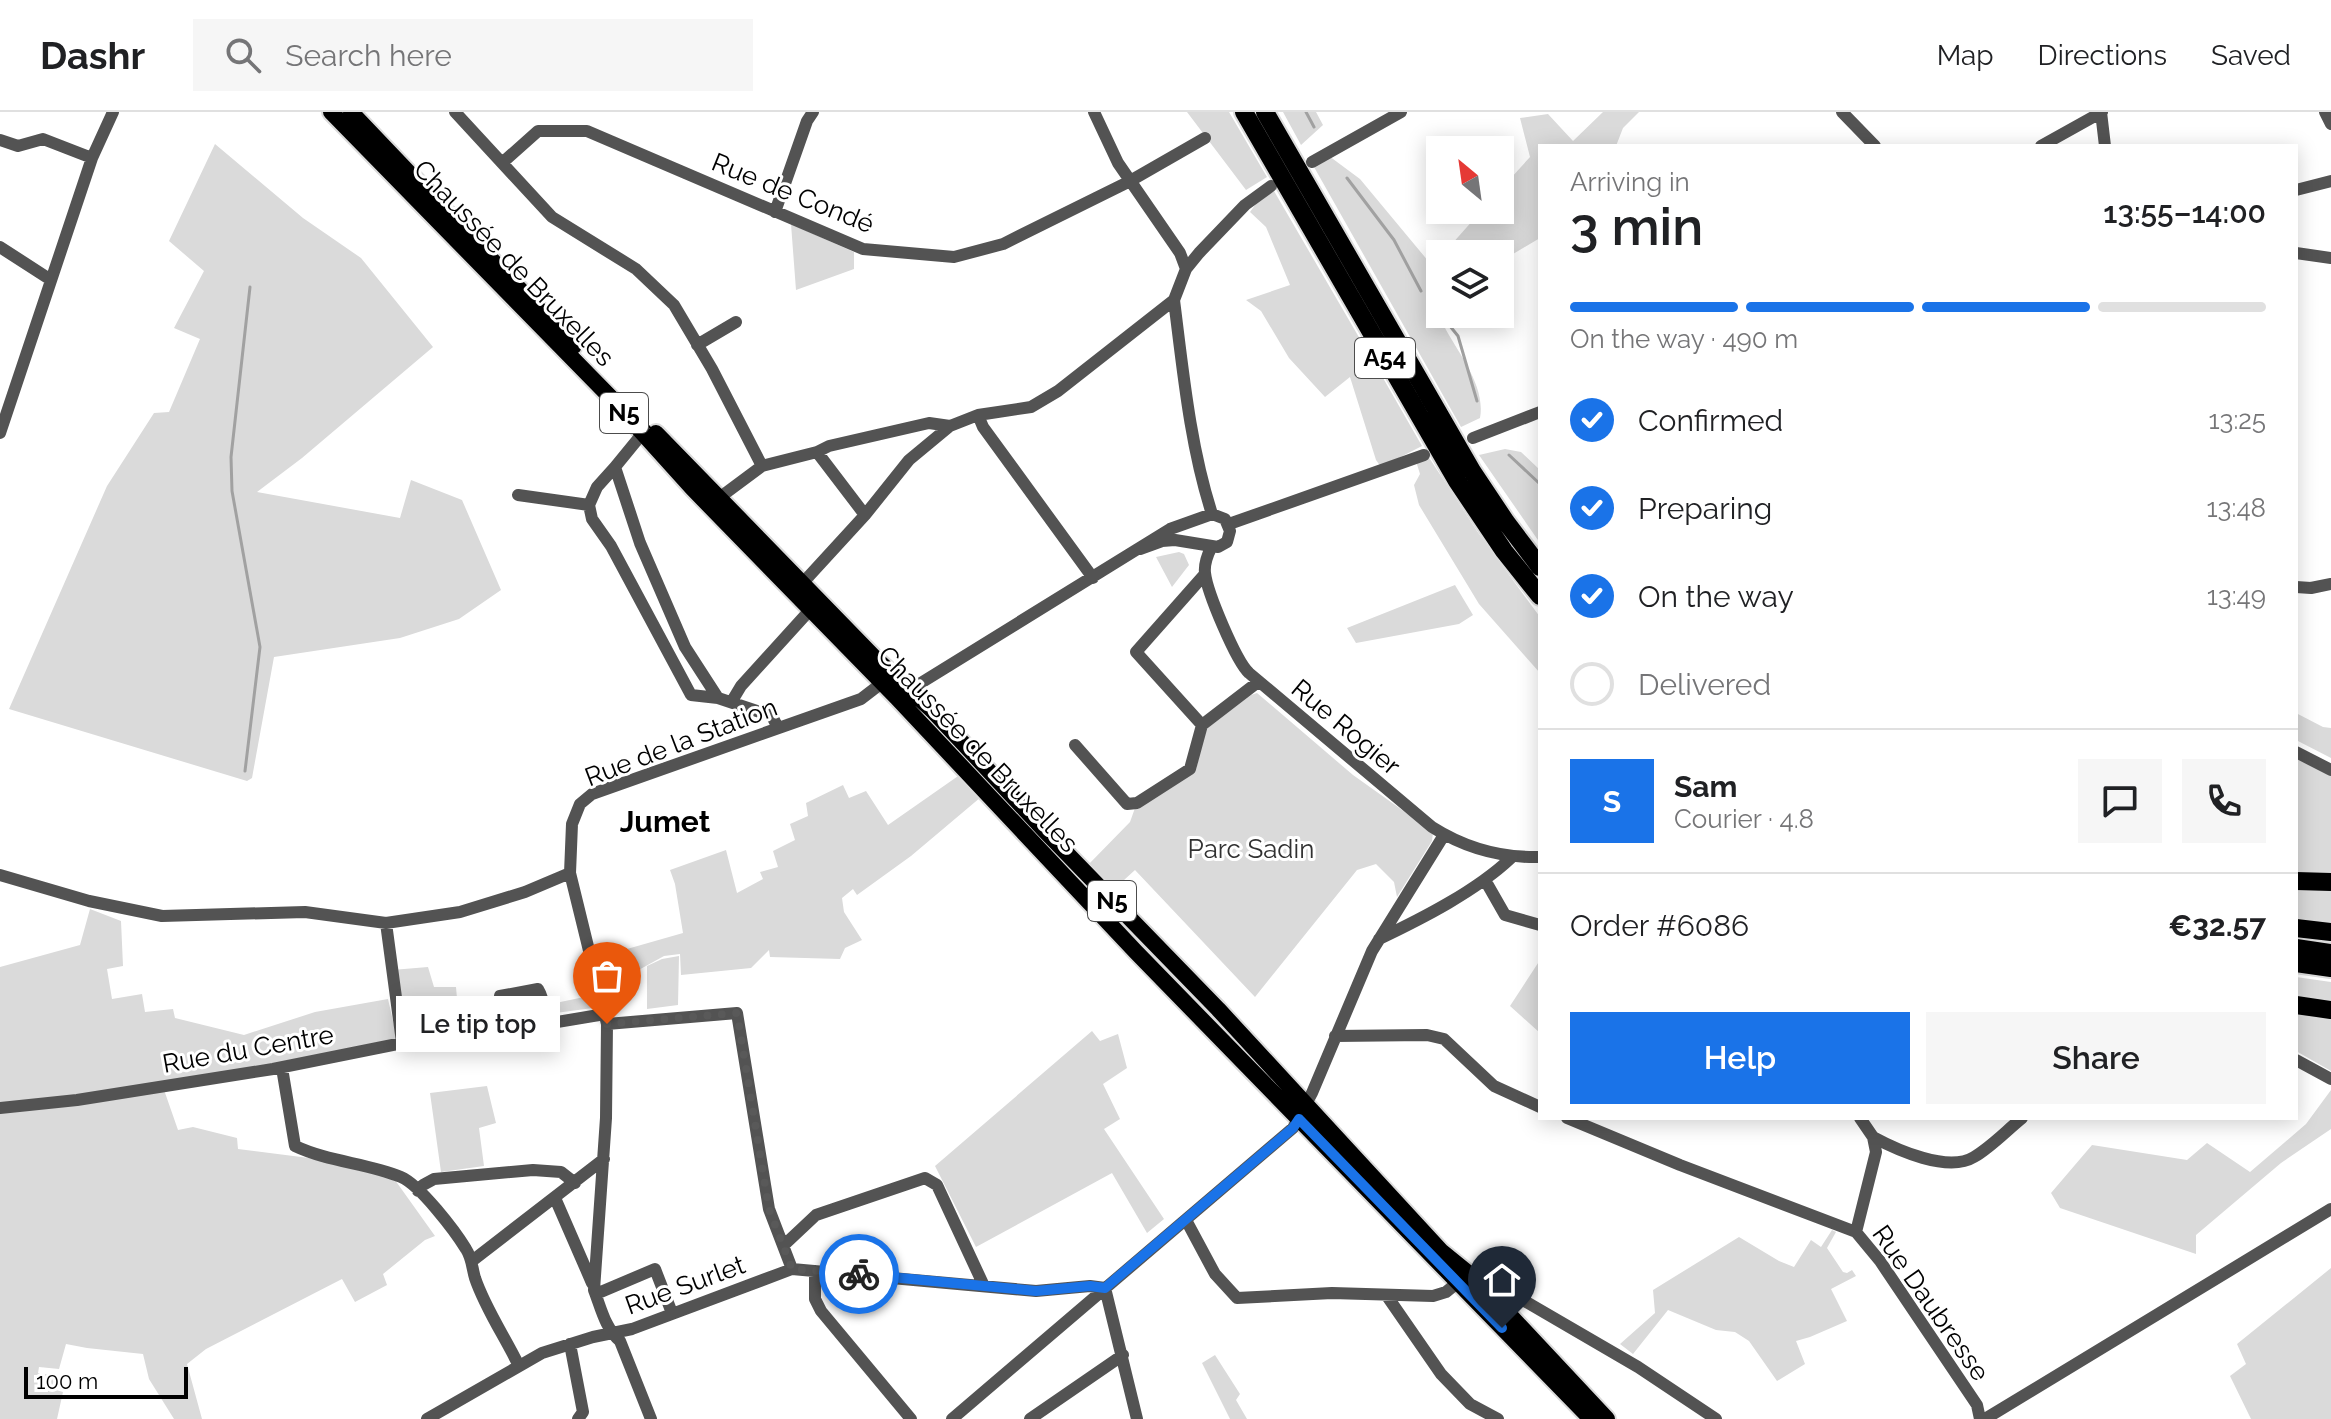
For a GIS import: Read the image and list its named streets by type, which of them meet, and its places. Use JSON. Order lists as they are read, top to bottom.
{
  "streets": {
    "highway": ["A54"],
    "main road": ["Chaussée de Bruxelles", "N5"],
    "street": [
      "Rue de Condé",
      "Rue Rogier",
      "Rue de la Station",
      "Rue du Centre",
      "Rue Surlet",
      "Rue Daubresse"
    ]
  },
  "crossings": [
    ["Chaussée de Bruxelles", "Rue de la Station"],
    ["Rue de la Station", "Rue Surlet"]
  ],
  "districts": ["Jumet"],
  "parks": ["Parc Sadin"],
  "places": ["Le tip top"],
  "scale_bar": "100 m",
  "north": "top left",
  "page": {
    "header": "Dashr",
    "search": "Search here",
    "nav": ["Map", "Directions", "Saved"],
    "heading": ["3 min", "Arriving in", "13:55–14:00"],
    "panel": [
      "Sam",
      "Courier · 4.8",
      "Order #6086",
      "€32.57"
    ],
    "bar": "On the way · 490 m",
    "list": [
      ["Confirmed", "13:25"],
      ["Preparing", "13:48"],
      ["On the way", "13:49"],
      "Delivered"
    ],
    "round": "S",
    "bubble": "Le tip top",
    "buttons": ["Help", "Share"],
    "scale": "100 m"
  }
}
